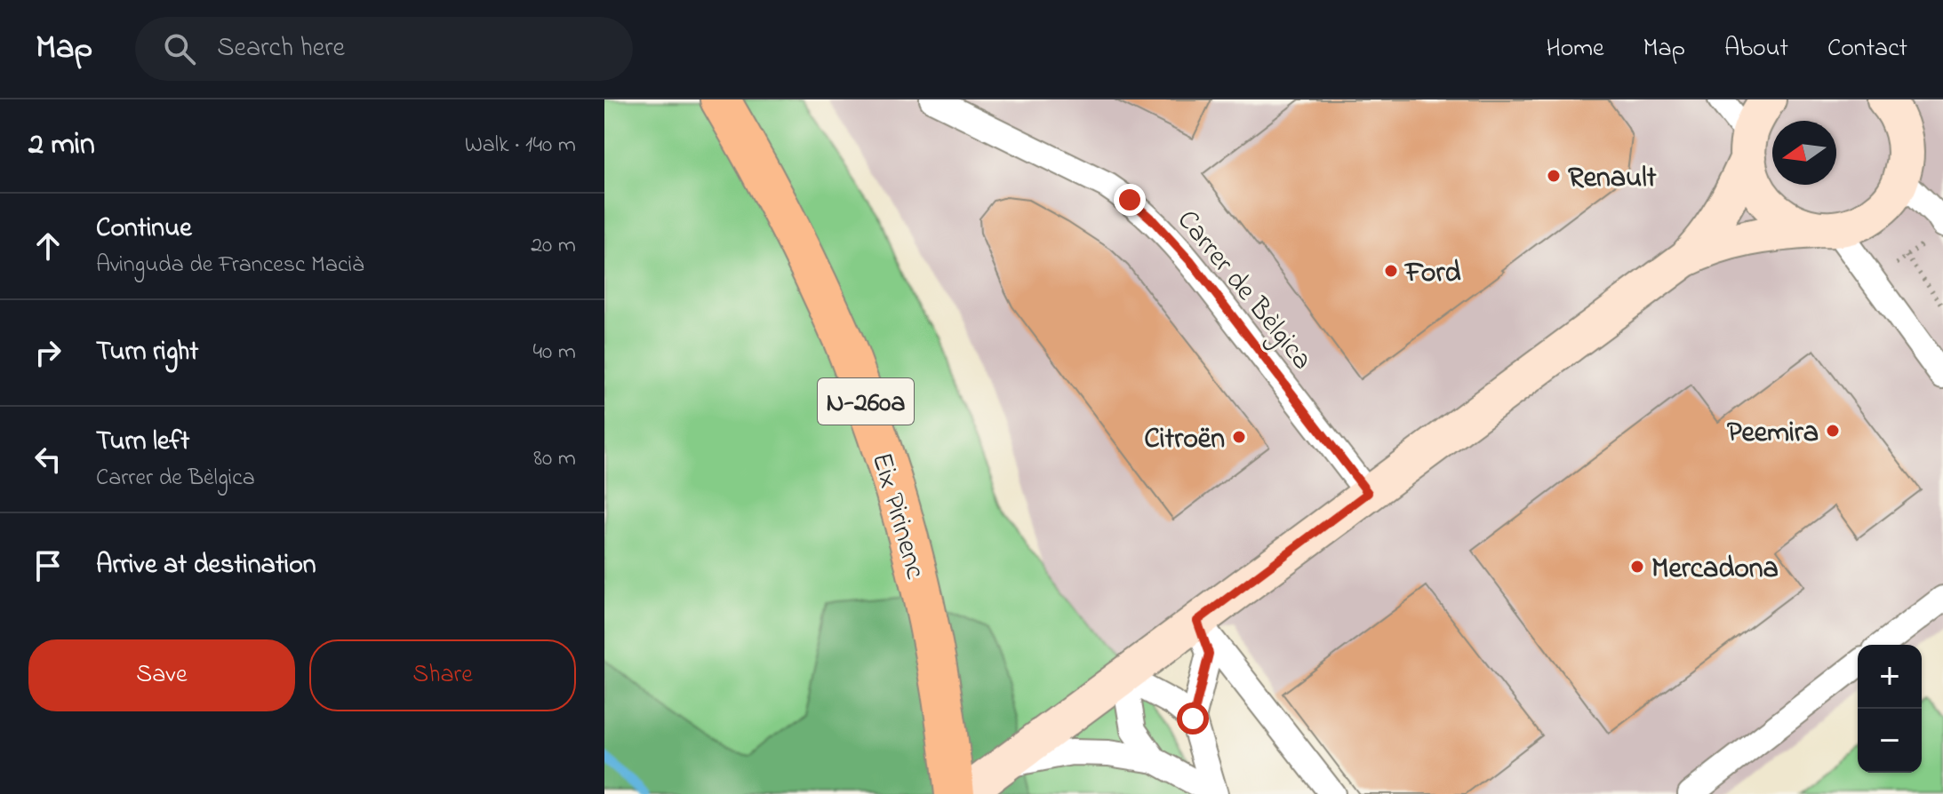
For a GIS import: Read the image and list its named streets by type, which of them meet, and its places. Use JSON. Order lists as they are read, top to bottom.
{
  "streets": {
    "main road": ["N-260a", "Eix Pirinenc"],
    "street": ["Carrer de Bèlgica"]
  },
  "places": [
    "Renault",
    "Ford",
    "Peemira",
    "Citroën",
    "Mercadona"
  ],
  "north": "left",
  "page": {
    "header": "Map",
    "search": "Search here",
    "nav": [
      "Home",
      "Map",
      "About",
      "Contact"
    ],
    "heading": ["2 min", "Walk · 140 m"],
    "list": [
      ["Continue", "Avinguda de Francesc Macià", "20 m"],
      ["Turn right", "40 m"],
      ["Turn left", "Carrer de Bèlgica", "80 m"],
      "Arrive at destination"
    ],
    "buttons": ["Save", "Share"],
    "map_buttons": ["+", "−"]
  }
}
